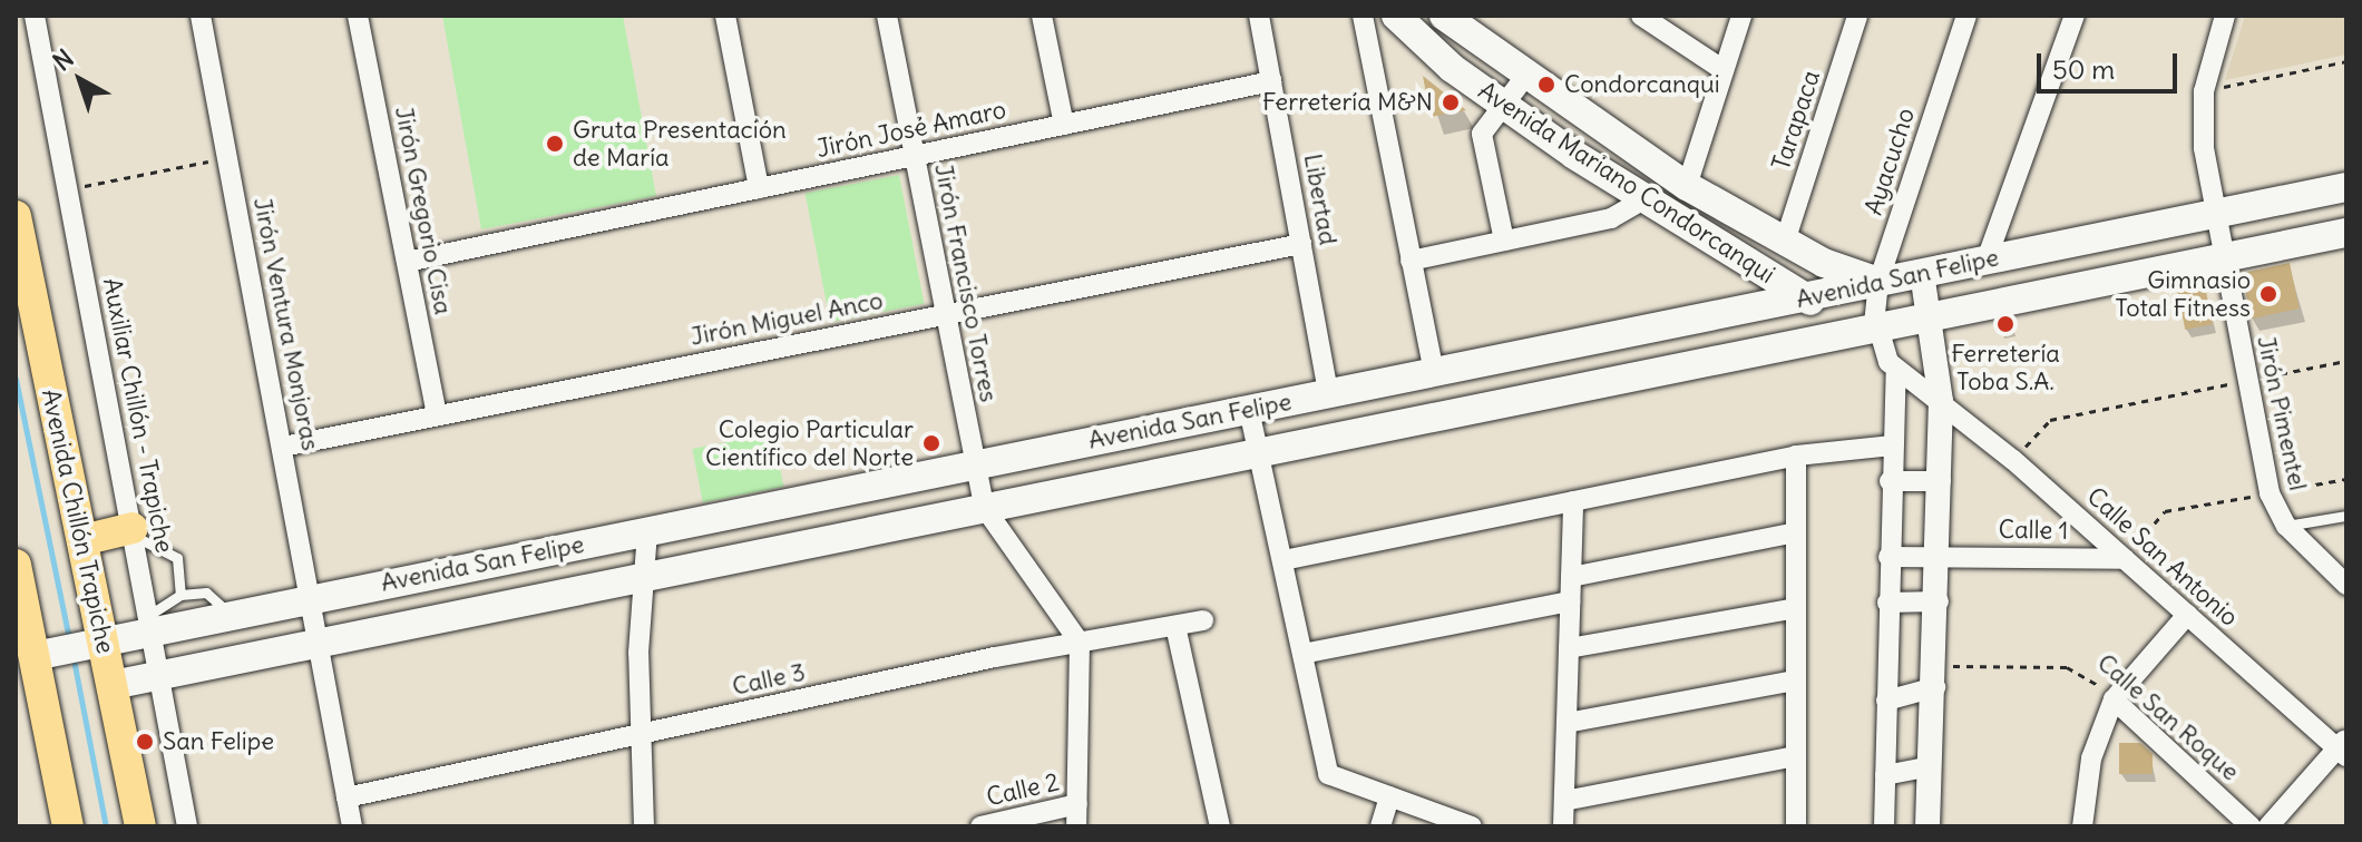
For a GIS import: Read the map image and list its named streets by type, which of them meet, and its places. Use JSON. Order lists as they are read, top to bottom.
{
  "streets": {
    "main road": ["Avenida Mariano Condorcanqui", "Avenida San Felipe", "Avenida Chillón Trapiche"],
    "street": [
      "Tarapaca",
      "Jirón José Amaro",
      "Ayacucho",
      "Libertad",
      "Jirón Gregorio Cisa",
      "Jirón Francisco Torres",
      "Jirón Miguel Anco",
      "Jirón Ventura Monjoras",
      "Jirón Pimentel",
      "Auxiliar Chillón - Trapiche",
      "Calle 1",
      "Calle San Antonio",
      "Calle 3",
      "Calle San Roque",
      "Calle 2"
    ]
  },
  "crossings": [
    ["Tarapaca", "Avenida Mariano Condorcanqui"],
    ["Jirón José Amaro", "Libertad"],
    ["Jirón José Amaro", "Jirón Gregorio Cisa"],
    ["Jirón José Amaro", "Jirón Francisco Torres"],
    ["Ayacucho", "Avenida Mariano Condorcanqui"],
    ["Ayacucho", "Avenida San Felipe"],
    ["Avenida Mariano Condorcanqui", "Avenida San Felipe"],
    ["Libertad", "Avenida San Felipe"],
    ["Libertad", "Jirón Miguel Anco"],
    ["Jirón Gregorio Cisa", "Jirón Miguel Anco"],
    ["Avenida San Felipe", "Jirón Francisco Torres"],
    ["Avenida San Felipe", "Jirón Ventura Monjoras"],
    ["Avenida San Felipe", "Jirón Pimentel"],
    ["Avenida San Felipe", "Auxiliar Chillón - Trapiche"],
    ["Avenida San Felipe", "Avenida Chillón Trapiche"],
    ["Jirón Francisco Torres", "Jirón Miguel Anco"],
    ["Jirón Miguel Anco", "Jirón Ventura Monjoras"],
    ["Jirón Ventura Monjoras", "Calle 3"],
    ["Calle 1", "Calle San Antonio"]
  ],
  "places": [
    "Condorcanqui",
    "Ferretería M&N",
    "Gruta Presentación de María",
    "Gimnasio Total Fitness",
    "Ferretería Toba S.A.",
    "Colegio Particular Científico del Norte",
    "San Felipe"
  ],
  "scale_bar": "50 m",
  "north": "top left"
}
